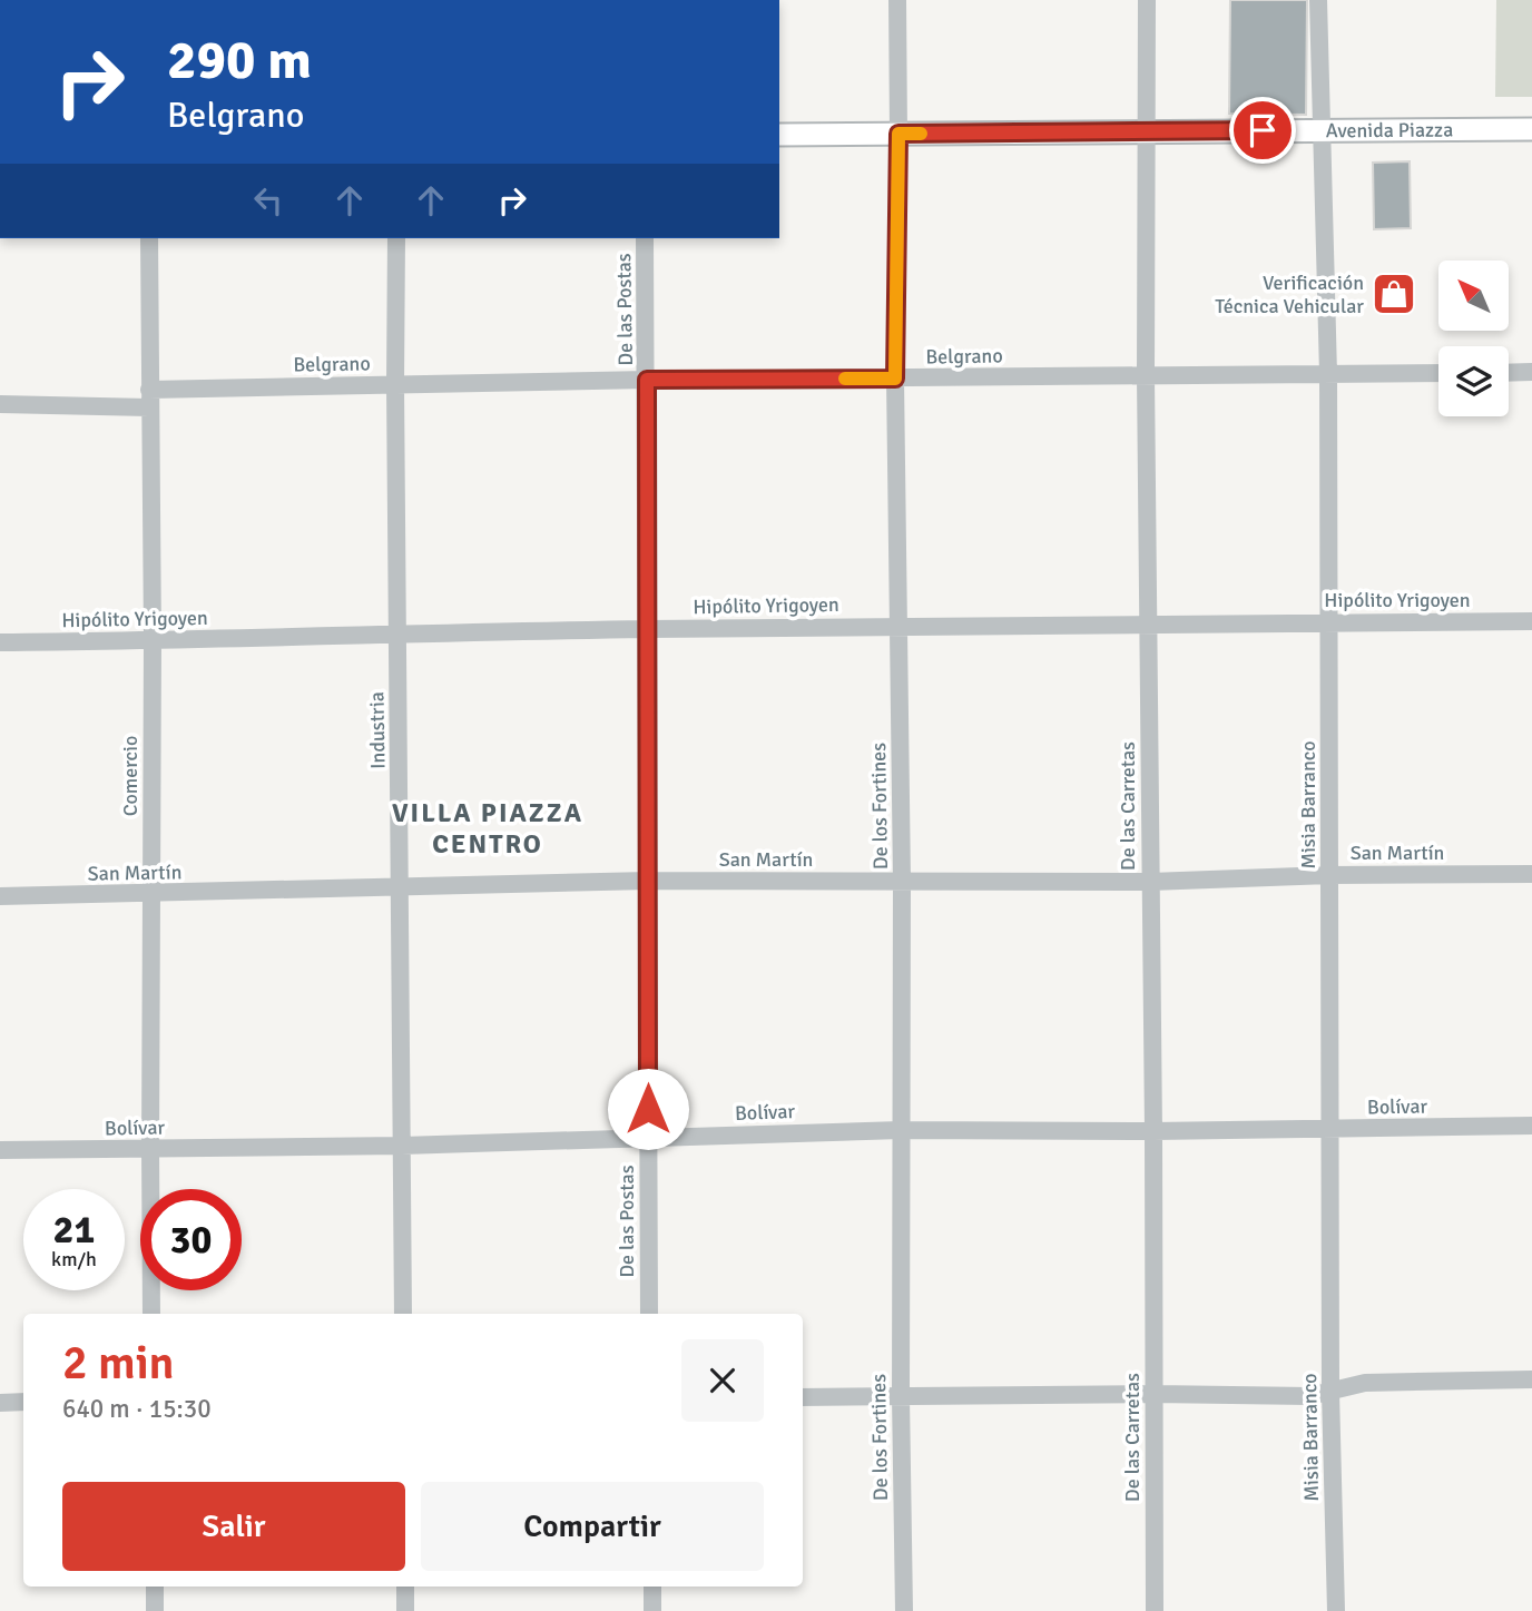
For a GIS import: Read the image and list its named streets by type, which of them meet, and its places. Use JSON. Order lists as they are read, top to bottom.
{
  "streets": {
    "main road": ["Avenida Piazza"],
    "street": [
      "De las Postas",
      "Belgrano",
      "Hipólito Yrigoyen",
      "Industria",
      "Comercio",
      "Misia Barranco",
      "De los Fortines",
      "De las Carretas",
      "San Martín",
      "Bolívar"
    ]
  },
  "crossings": [
    ["Avenida Piazza", "Misia Barranco"],
    ["Avenida Piazza", "De los Fortines"],
    ["Avenida Piazza", "De las Carretas"],
    ["De las Postas", "Belgrano"],
    ["De las Postas", "Hipólito Yrigoyen"],
    ["De las Postas", "San Martín"],
    ["De las Postas", "Bolívar"],
    ["Belgrano", "Industria"],
    ["Belgrano", "Comercio"],
    ["Belgrano", "Misia Barranco"],
    ["Belgrano", "De los Fortines"],
    ["Belgrano", "De las Carretas"],
    ["Hipólito Yrigoyen", "Industria"],
    ["Hipólito Yrigoyen", "Comercio"],
    ["Hipólito Yrigoyen", "Misia Barranco"],
    ["Hipólito Yrigoyen", "De los Fortines"],
    ["Hipólito Yrigoyen", "De las Carretas"],
    ["Industria", "San Martín"],
    ["Industria", "Bolívar"],
    ["Comercio", "San Martín"],
    ["Comercio", "Bolívar"],
    ["Misia Barranco", "San Martín"],
    ["Misia Barranco", "Bolívar"],
    ["De los Fortines", "San Martín"],
    ["De los Fortines", "Bolívar"],
    ["De las Carretas", "San Martín"],
    ["De las Carretas", "Bolívar"]
  ],
  "districts": ["VILLA PIAZZA CENTRO"],
  "places": {
    "shop": ["Verificación Técnica Vehicular"]
  },
  "north": "top left",
  "page": {
    "turn": ["290 m", "Belgrano"],
    "speed": "21 km/h",
    "limit": "30",
    "heading": ["2 min", "640 m · 15:30"],
    "buttons": ["Salir", "Compartir"]
  }
}
